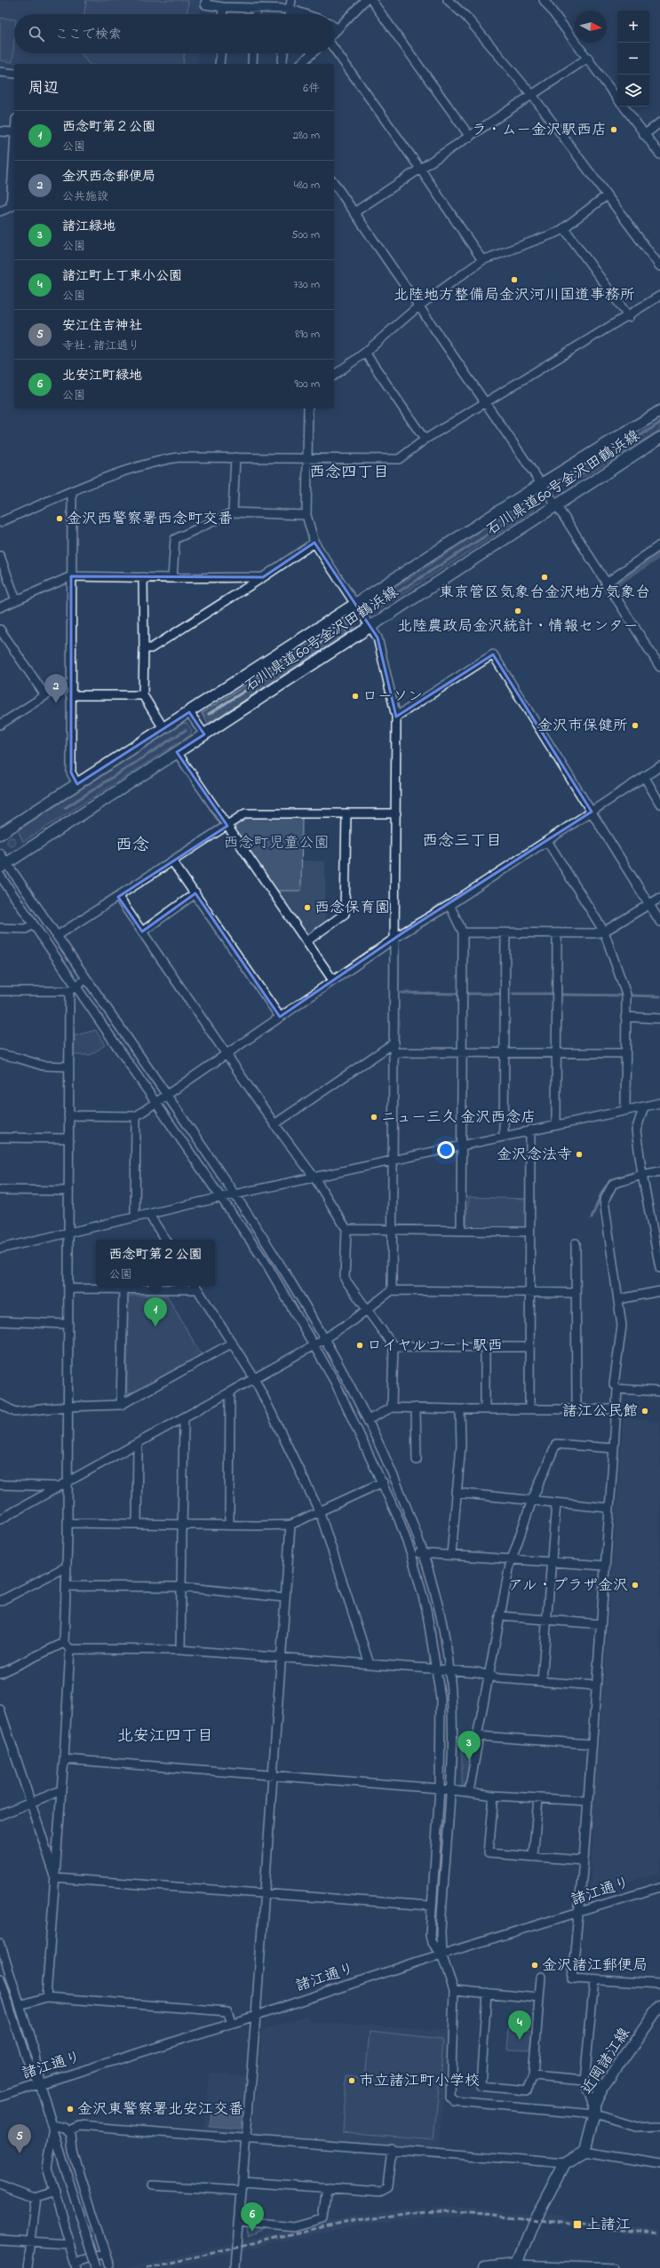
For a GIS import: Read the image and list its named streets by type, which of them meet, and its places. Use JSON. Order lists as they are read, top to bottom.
{
  "streets": {
    "main road": ["石川県道60号金沢田鶴浜線", "近岡諸江線"],
    "street": ["諸江通り"]
  },
  "districts": [
    "西念四丁目",
    "西念三丁目",
    "西念",
    "北安江四丁目"
  ],
  "parks": ["西念町児童公園"],
  "places": {
    "other": [
      "ラ・ムー金沢駅西店",
      "北陸地方整備局金沢河川国道事務所",
      "金沢西警察署西念町交番",
      "東京管区気象台金沢地方気象台",
      "北陸農政局金沢統計・情報センター",
      "ローソン",
      "金沢市保健所",
      "西念保育園",
      "ニュー三久 金沢西念店",
      "金沢念法寺",
      "ロイヤルコート駅西",
      "諸江公民館",
      "アル・プラザ金沢",
      "金沢諸江郵便局",
      "市立諸江町小学校",
      "金沢東警察署北安江交番"
    ],
    "transit": ["上諸江"]
  },
  "north": "right",
  "page": {
    "map_buttons": ["+", "−"],
    "search": "ここで検索",
    "heading": ["周辺", "6件"],
    "list": [
      {
        "mark": "1",
        "name": "西念町第２公園",
        "note": "公園",
        "value": "280 m"
      },
      {
        "mark": "2",
        "name": "金沢西念郵便局",
        "note": "公共施設",
        "value": "480 m"
      },
      {
        "mark": "3",
        "name": "諸江緑地",
        "note": "公園",
        "value": "500 m"
      },
      {
        "mark": "4",
        "name": "諸江町上丁東小公園",
        "note": "公園",
        "value": "730 m"
      },
      {
        "mark": "5",
        "name": "安江住吉神社",
        "note": "寺社 · 諸江通り",
        "value": "890 m"
      },
      {
        "mark": "6",
        "name": "北安江町緑地",
        "note": "公園",
        "value": "900 m"
      }
    ],
    "pins": [
      "2",
      "1",
      "3",
      "4",
      "5",
      "6"
    ],
    "popup": ["西念町第２公園", "公園"]
  }
}
